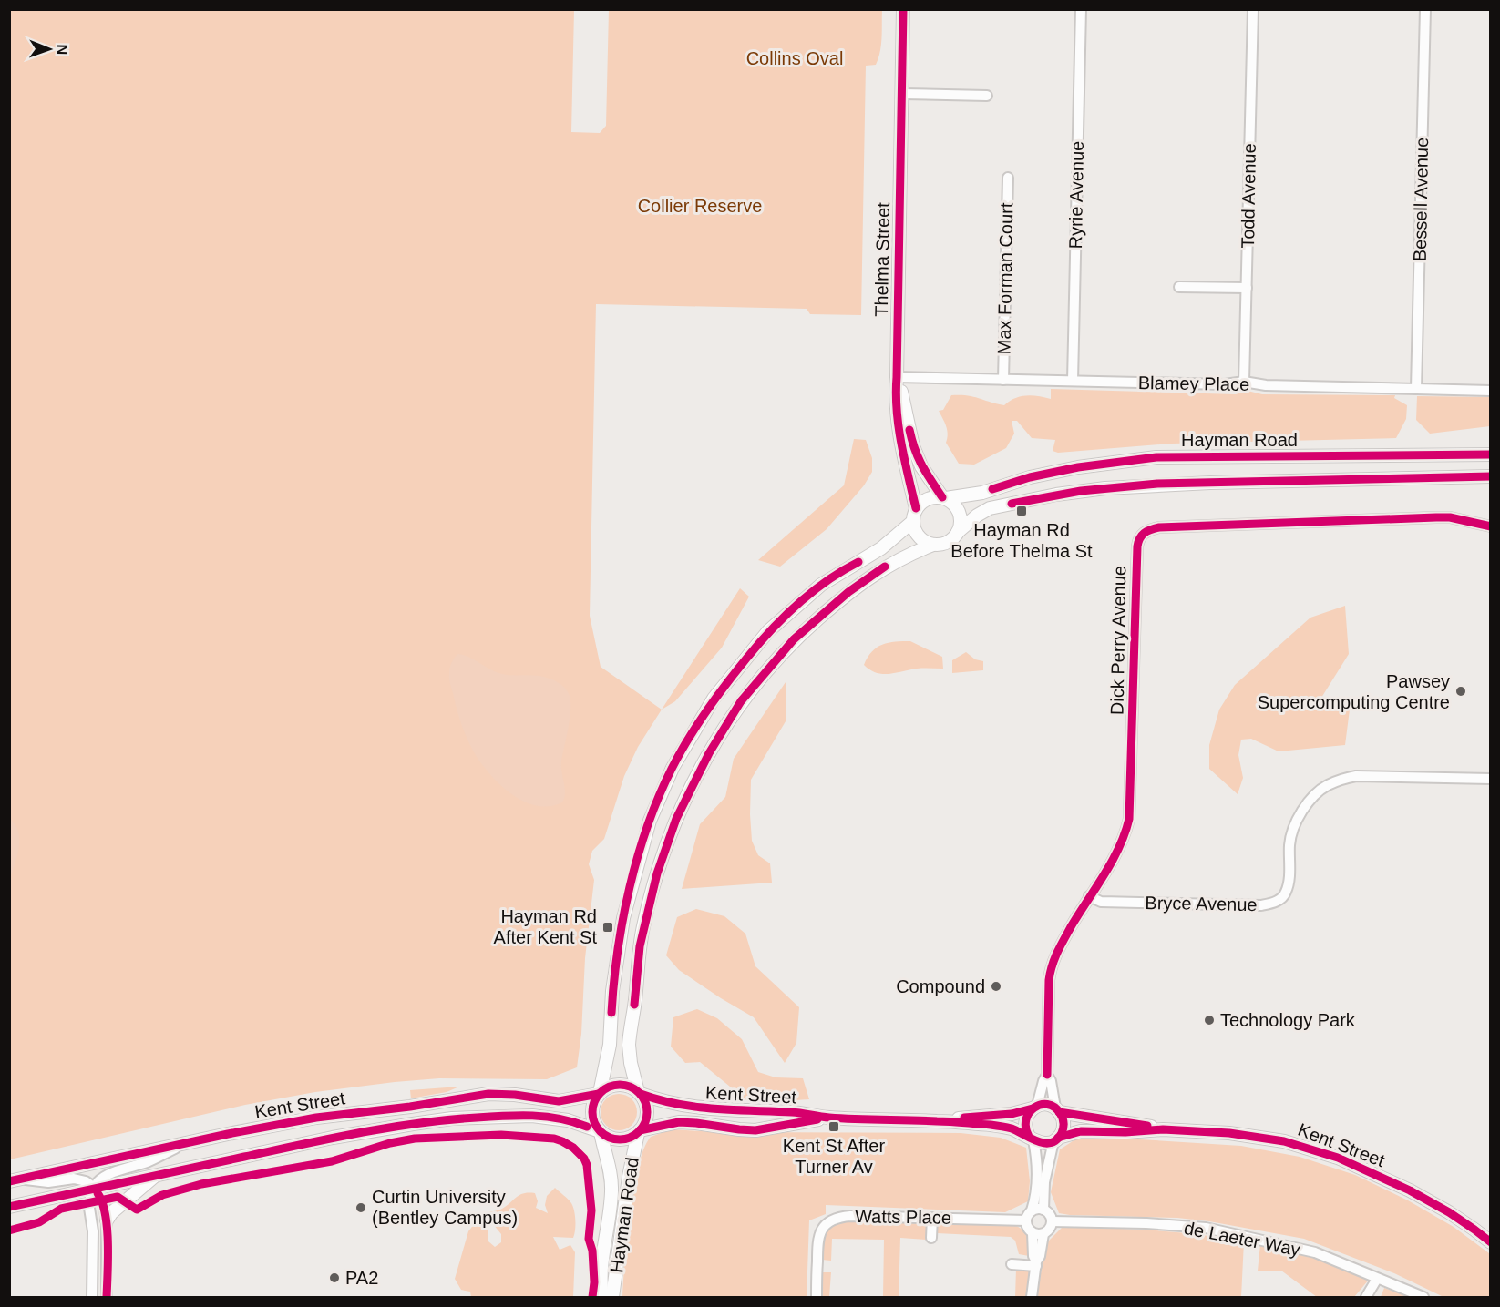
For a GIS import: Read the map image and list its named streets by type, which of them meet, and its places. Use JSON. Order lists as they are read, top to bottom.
{
  "streets": {
    "main road": ["Thelma Street", "Hayman Road", "Kent Street"],
    "street": [
      "Ryrie Avenue",
      "Todd Avenue",
      "Bessell Avenue",
      "Max Forman Court",
      "Blamey Place",
      "Dick Perry Avenue",
      "Bryce Avenue",
      "Watts Place",
      "de Laeter Way"
    ]
  },
  "crossings": [
    ["Ryrie Avenue", "Blamey Place"],
    ["Todd Avenue", "Blamey Place"],
    ["Bessell Avenue", "Blamey Place"],
    ["Thelma Street", "Blamey Place"],
    ["Thelma Street", "Hayman Road"],
    ["Max Forman Court", "Blamey Place"],
    ["Hayman Road", "Kent Street"],
    ["Dick Perry Avenue", "Bryce Avenue"],
    ["Dick Perry Avenue", "Kent Street"],
    ["Watts Place", "de Laeter Way"]
  ],
  "parks": ["Collins Oval", "Collier Reserve"],
  "places": {
    "transit": ["Hayman Rd Before Thelma St", "Hayman Rd After Kent St", "Kent St After Turner Av"],
    "other": [
      "Pawsey Supercomputing Centre",
      "Compound",
      "Technology Park",
      "Curtin University (Bentley Campus)",
      "PA2"
    ]
  },
  "north": "right"
}
